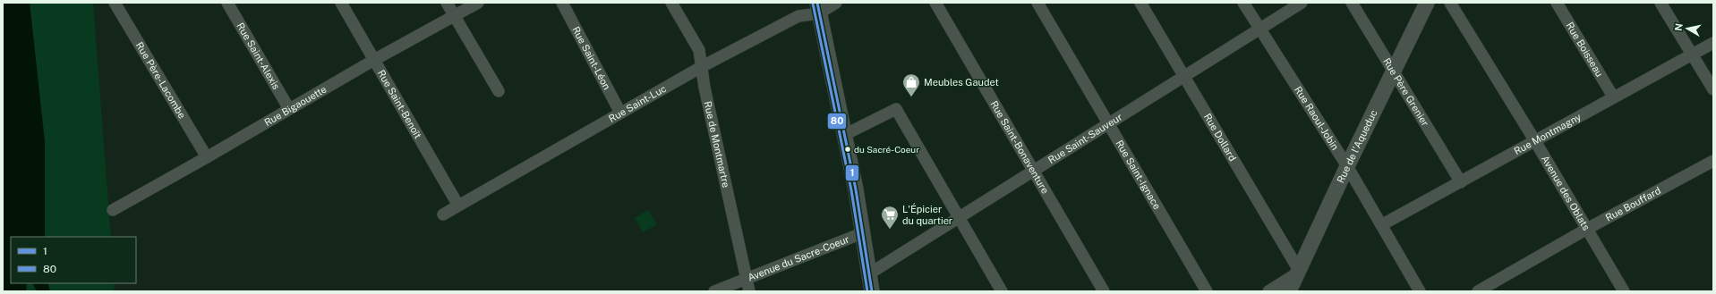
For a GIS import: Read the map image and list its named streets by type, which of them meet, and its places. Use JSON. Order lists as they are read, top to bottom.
{
  "streets": {
    "street": [
      "Rue Boisseau",
      "Rue Saint-Alexis",
      "Rue Saint-Léon",
      "Rue Père-Lacombe",
      "Rue Père Grenier",
      "Rue Saint-Luc",
      "Rue Saint-Benoît",
      "Rue Bigaouette",
      "Rue Raoul-Jobin",
      "Rue Montmagny",
      "Rue Dollard",
      "Rue Saint-Sauveur",
      "Rue de Montmartre",
      "Rue de l'Aqueduc",
      "Rue Saint-Bonaventure",
      "Rue Saint-Ignace",
      "Avenue des Oblats",
      "Rue Bouffard",
      "Avenue du Sacre-Coeur"
    ]
  },
  "crossings": [
    ["Rue Boisseau", "Rue Montmagny"],
    ["Rue Saint-Alexis", "Rue Bigaouette"],
    ["Rue Saint-Léon", "Rue Saint-Luc"],
    ["Rue Père-Lacombe", "Rue Bigaouette"],
    ["Rue Père Grenier", "Rue Montmagny"],
    ["Rue Père Grenier", "Rue de l'Aqueduc"],
    ["Rue Saint-Luc", "Rue Saint-Benoît"],
    ["Rue Saint-Luc", "Rue de Montmartre"],
    ["Rue Saint-Benoît", "Rue Bigaouette"],
    ["Rue Raoul-Jobin", "Rue Montmagny"],
    ["Rue Raoul-Jobin", "Rue Saint-Sauveur"],
    ["Rue Raoul-Jobin", "Rue de l'Aqueduc"],
    ["Rue Montmagny", "Avenue des Oblats"],
    ["Rue Dollard", "Rue Saint-Sauveur"],
    ["Rue Dollard", "Rue de l'Aqueduc"],
    ["Rue Saint-Sauveur", "Rue Saint-Bonaventure"],
    ["Rue Saint-Sauveur", "Rue Saint-Ignace"],
    ["Rue de Montmartre", "Avenue du Sacre-Coeur"],
    ["Avenue des Oblats", "Rue Bouffard"]
  ],
  "places": {
    "shop": ["Meubles Gaudet"],
    "other": ["du Sacré-Coeur"],
    "supermarket": ["L'Épicier du quartier"]
  },
  "lines": ["transit line 1", "transit line 80"],
  "legend": ["1", "80"],
  "north": "left"
}
